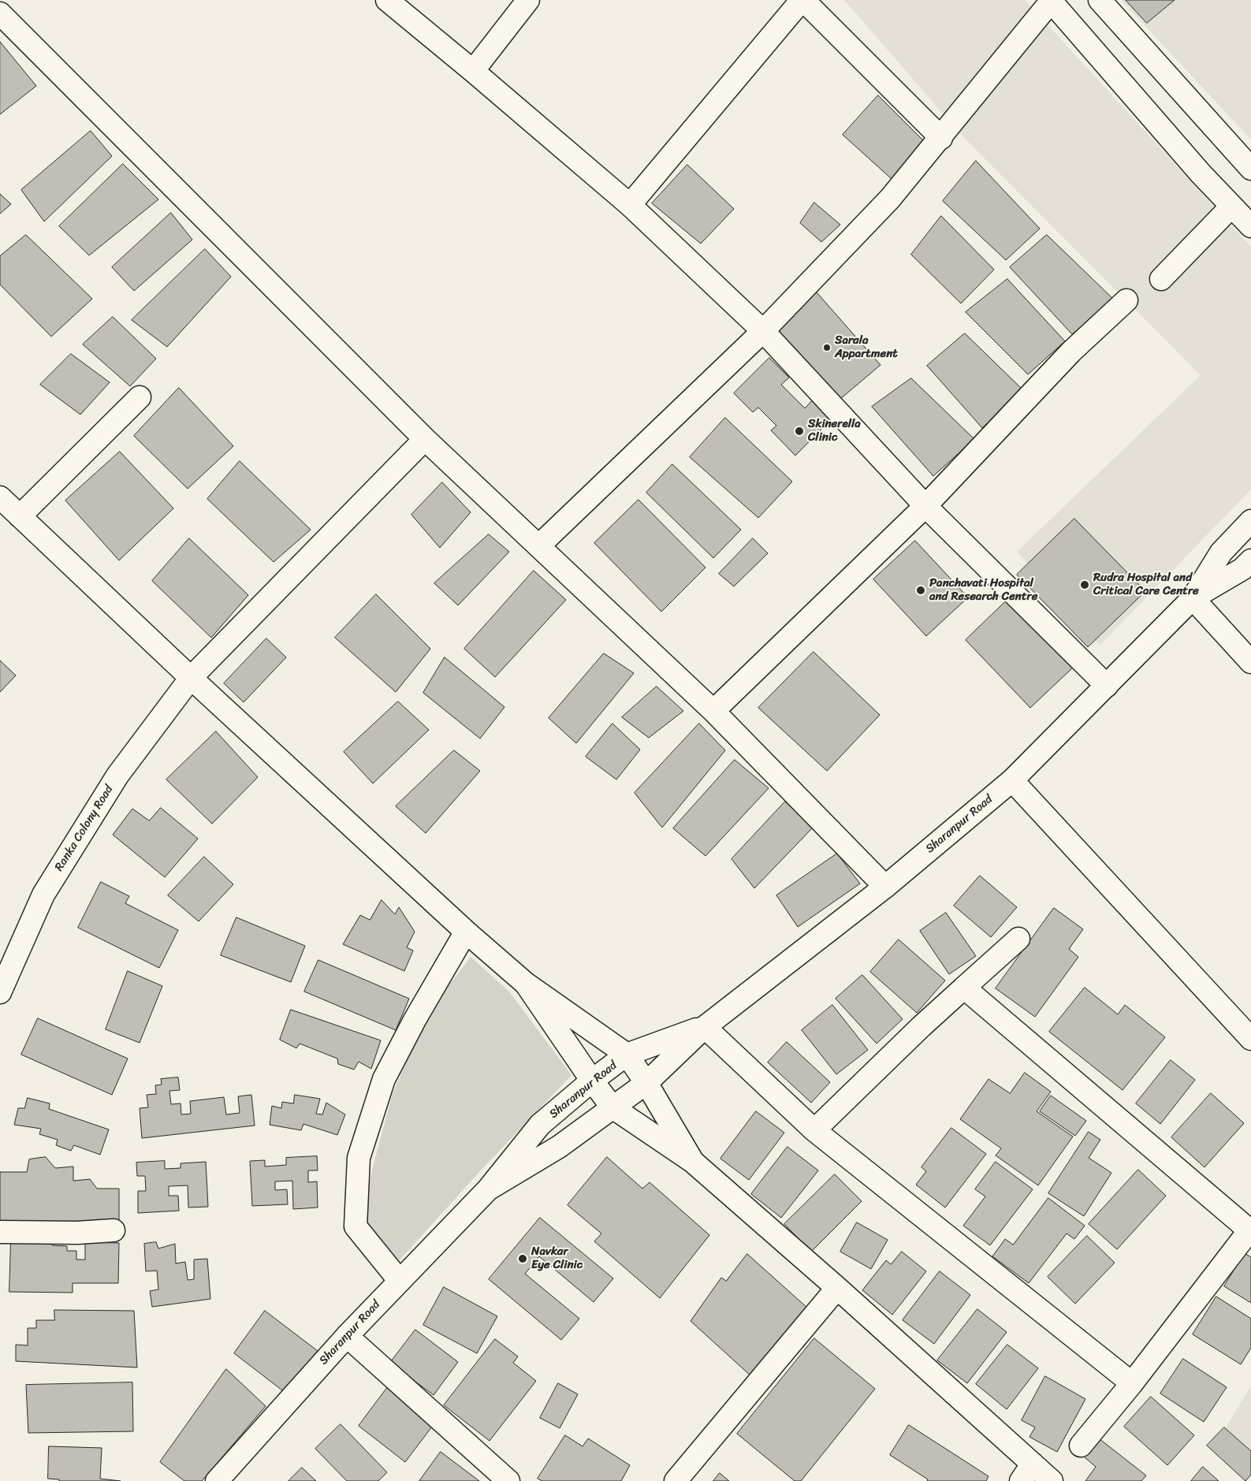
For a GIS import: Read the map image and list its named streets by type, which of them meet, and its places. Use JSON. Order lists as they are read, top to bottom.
{
  "streets": {
    "street": ["Sharanpur Road", "Ranka Colony Road"]
  },
  "places": [
    "Sarala Appartment",
    "Skinerella Clinic",
    "Rudra Hospital and Critical Care Centre",
    "Panchavati Hospital and Research Centre",
    "Navkar Eye Clinic"
  ]
}
